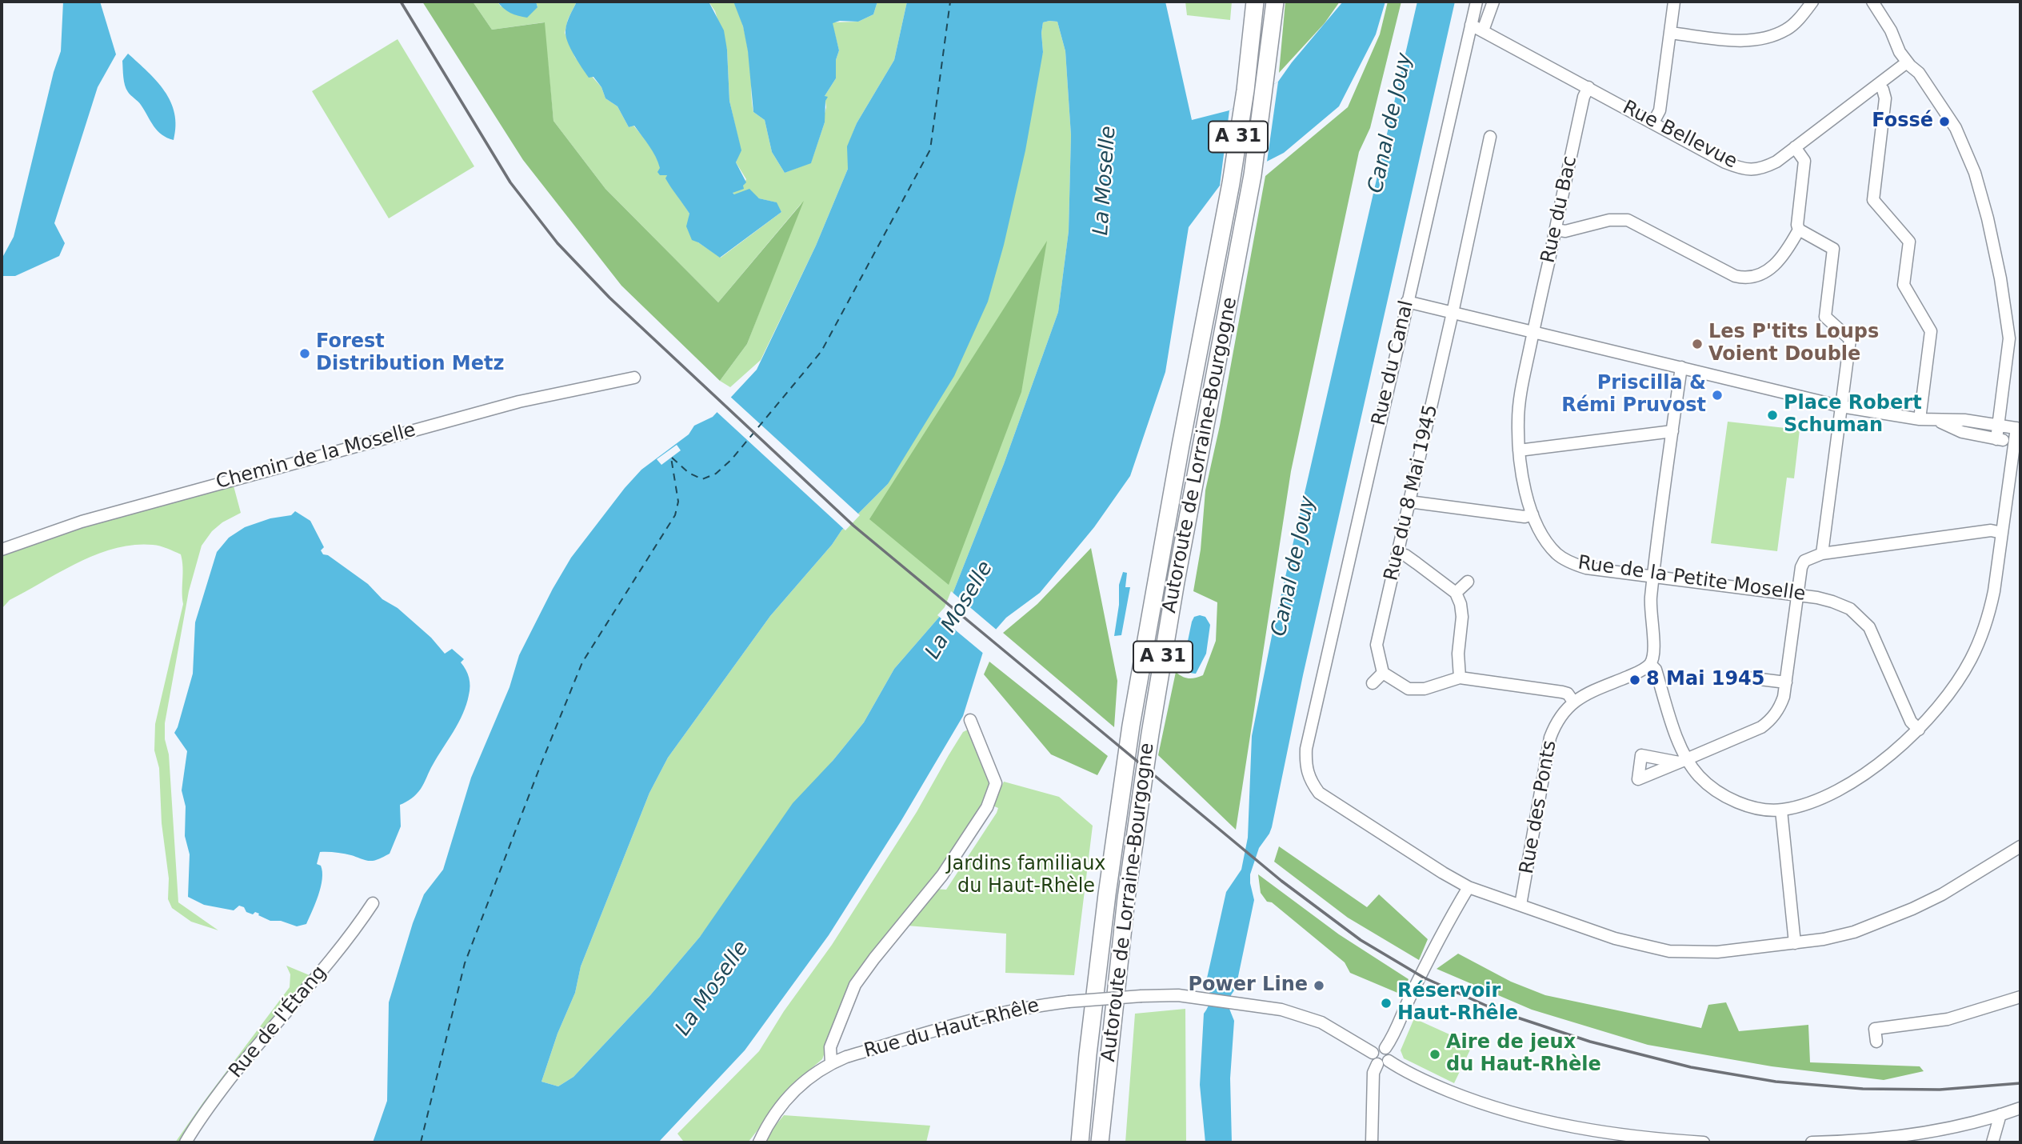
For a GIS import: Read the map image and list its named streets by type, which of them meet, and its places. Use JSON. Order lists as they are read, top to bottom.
{
  "streets": {
    "highway": ["A 31", "Autoroute de Lorraine-Bourgogne"],
    "street": [
      "Rue Bellevue",
      "Rue du Bac",
      "Rue du Canal",
      "Chemin de la Moselle",
      "Rue du 8 Mai 1945",
      "Rue de la Petite Moselle",
      "Rue des Ponts",
      "Rue de l'Étang",
      "Rue du Haut-Rhêle"
    ]
  },
  "crossings": [
    ["Rue Bellevue", "Rue du Bac"],
    ["Rue Bellevue", "Rue du Canal"],
    ["Rue du Bac", "Rue de la Petite Moselle"],
    ["Rue du Canal", "Rue des Ponts"]
  ],
  "water": ["Canal de Jouy", "La Moselle"],
  "parks": ["Jardins familiaux du Haut-Rhèle"],
  "places": [
    "Fossé",
    "Les P'tits Loups Voient Double",
    "Forest Distribution Metz",
    "Priscilla & Rémi Pruvost",
    "Place Robert Schuman",
    "8 Mai 1945",
    "Power Line",
    "Réservoir Haut-Rhêle",
    "Aire de jeux du Haut-Rhèle"
  ]
}
